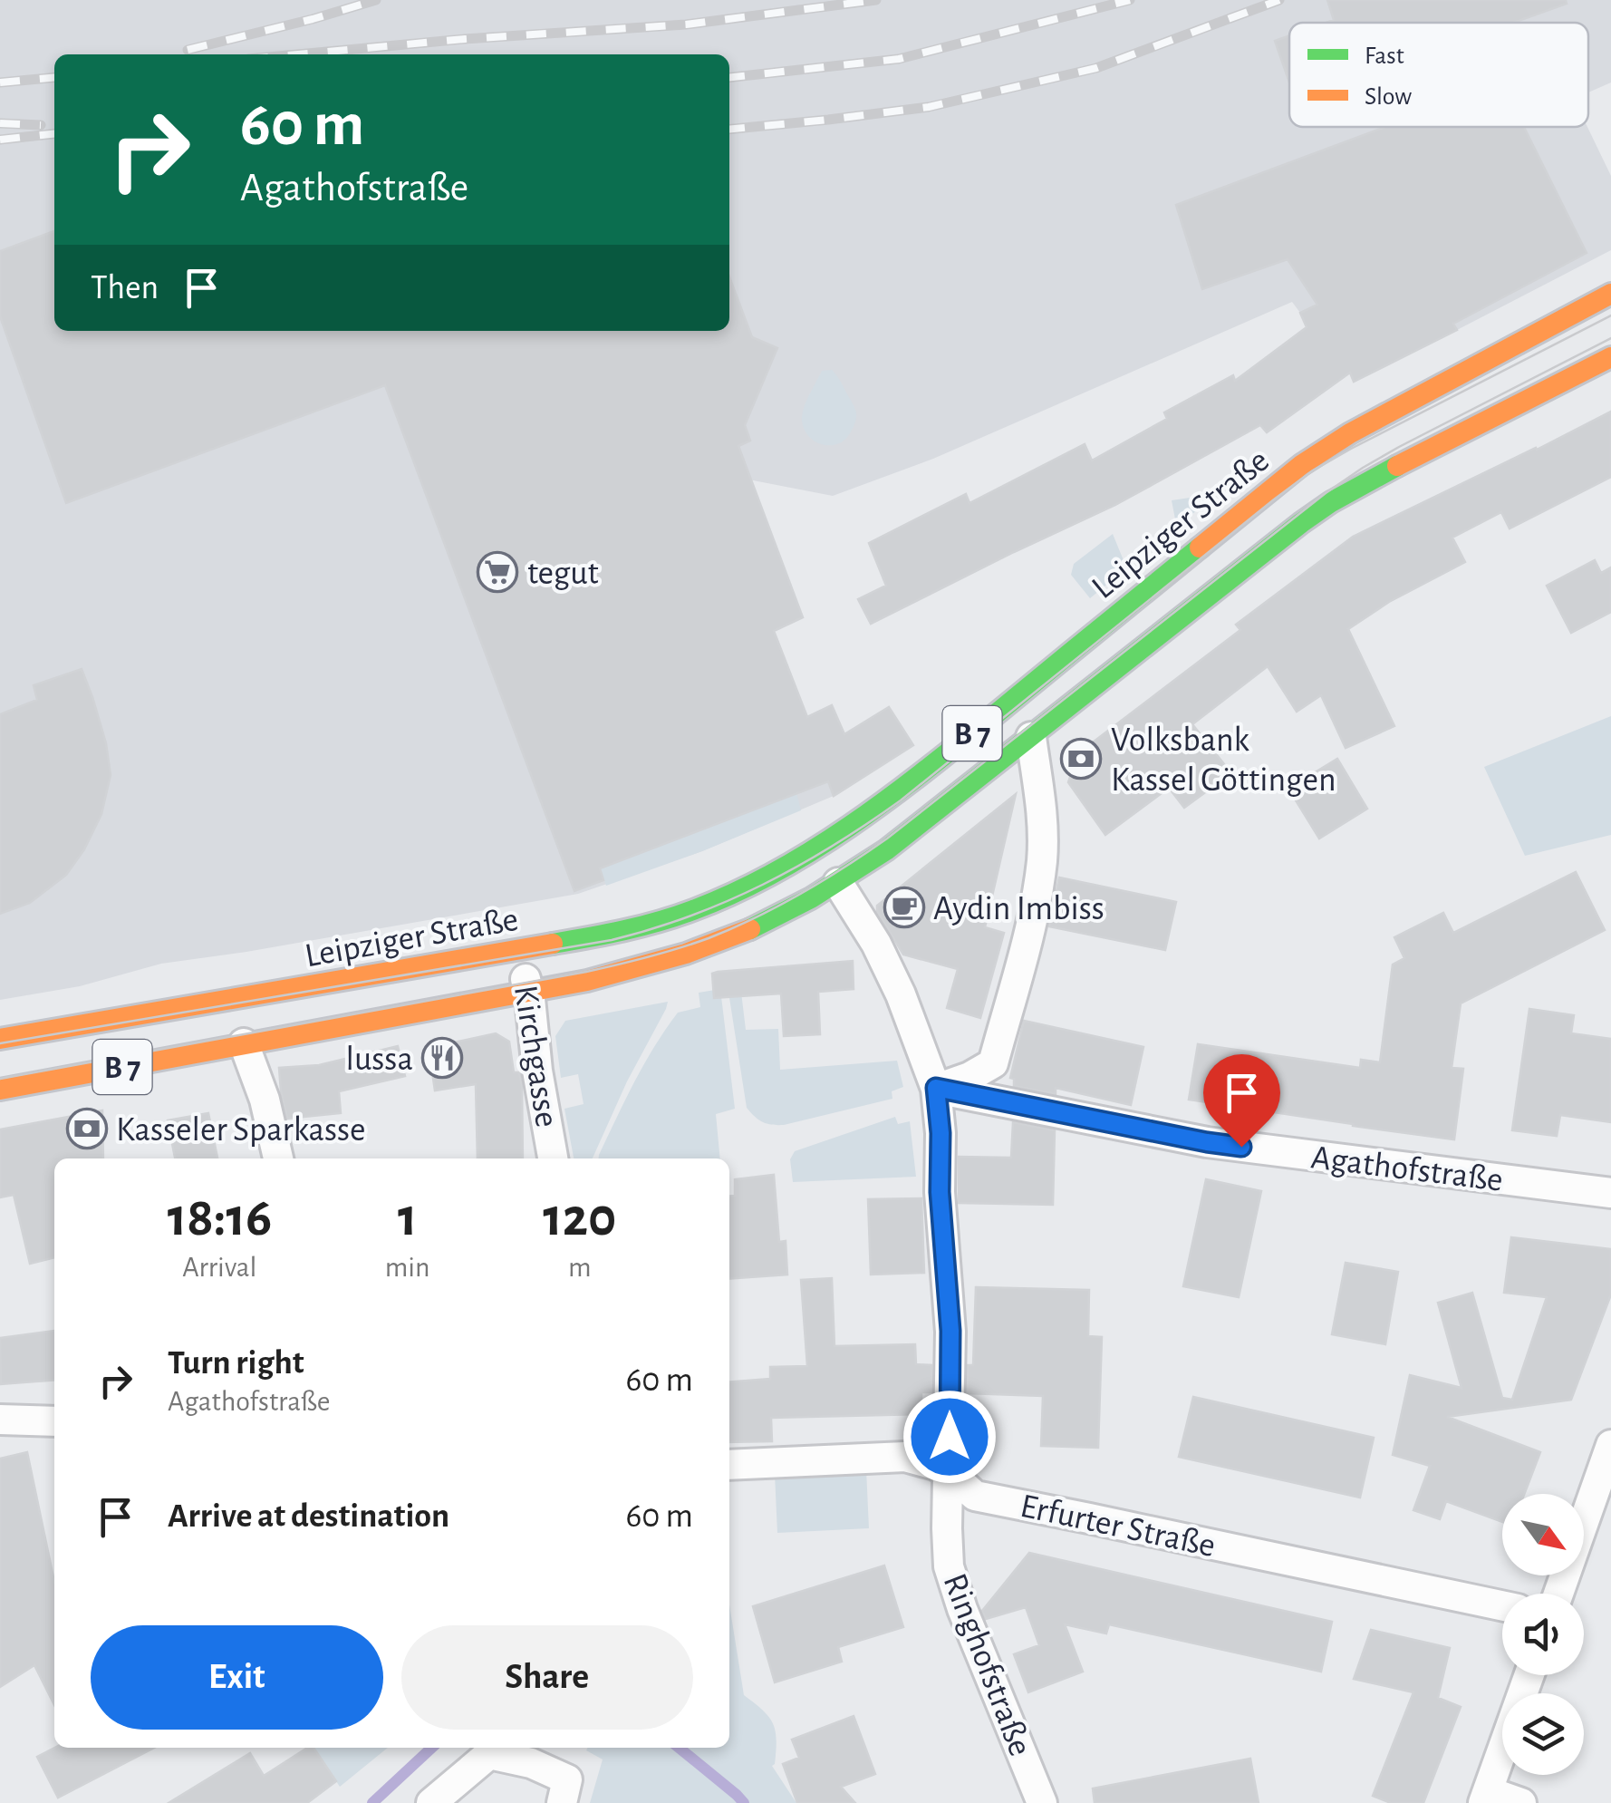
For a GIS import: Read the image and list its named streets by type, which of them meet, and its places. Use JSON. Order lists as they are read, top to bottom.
{
  "streets": {
    "main road": ["Leipziger Straße", "B 7"],
    "street": [
      "Kirchgasse",
      "Agathofstraße",
      "Erfurter Straße",
      "Ringhofstraße"
    ]
  },
  "crossings": [
    ["Leipziger Straße", "Kirchgasse"],
    ["B 7", "Kirchgasse"],
    ["B 7", "Ringhofstraße"],
    ["Agathofstraße", "Ringhofstraße"],
    ["Erfurter Straße", "Ringhofstraße"]
  ],
  "places": {
    "supermarket": ["tegut"],
    "bank": ["Volksbank Kassel Göttingen", "Kasseler Sparkasse"],
    "cafe": ["Aydin Imbiss"],
    "restaurant": ["lussa"]
  },
  "legend": ["Fast", "Slow"],
  "north": "bottom right",
  "page": {
    "turn": ["60 m", "Agathofstraße"],
    "then": "Then",
    "eta": [
      "18:16",
      "Arrival",
      "1",
      "min",
      "120",
      "m"
    ],
    "list": [
      {
        "name": "Turn right",
        "note": "Agathofstraße",
        "value": "60 m"
      },
      {
        "name": "Arrive at destination",
        "value": "60 m"
      }
    ],
    "buttons": ["Exit", "Share"]
  }
}
